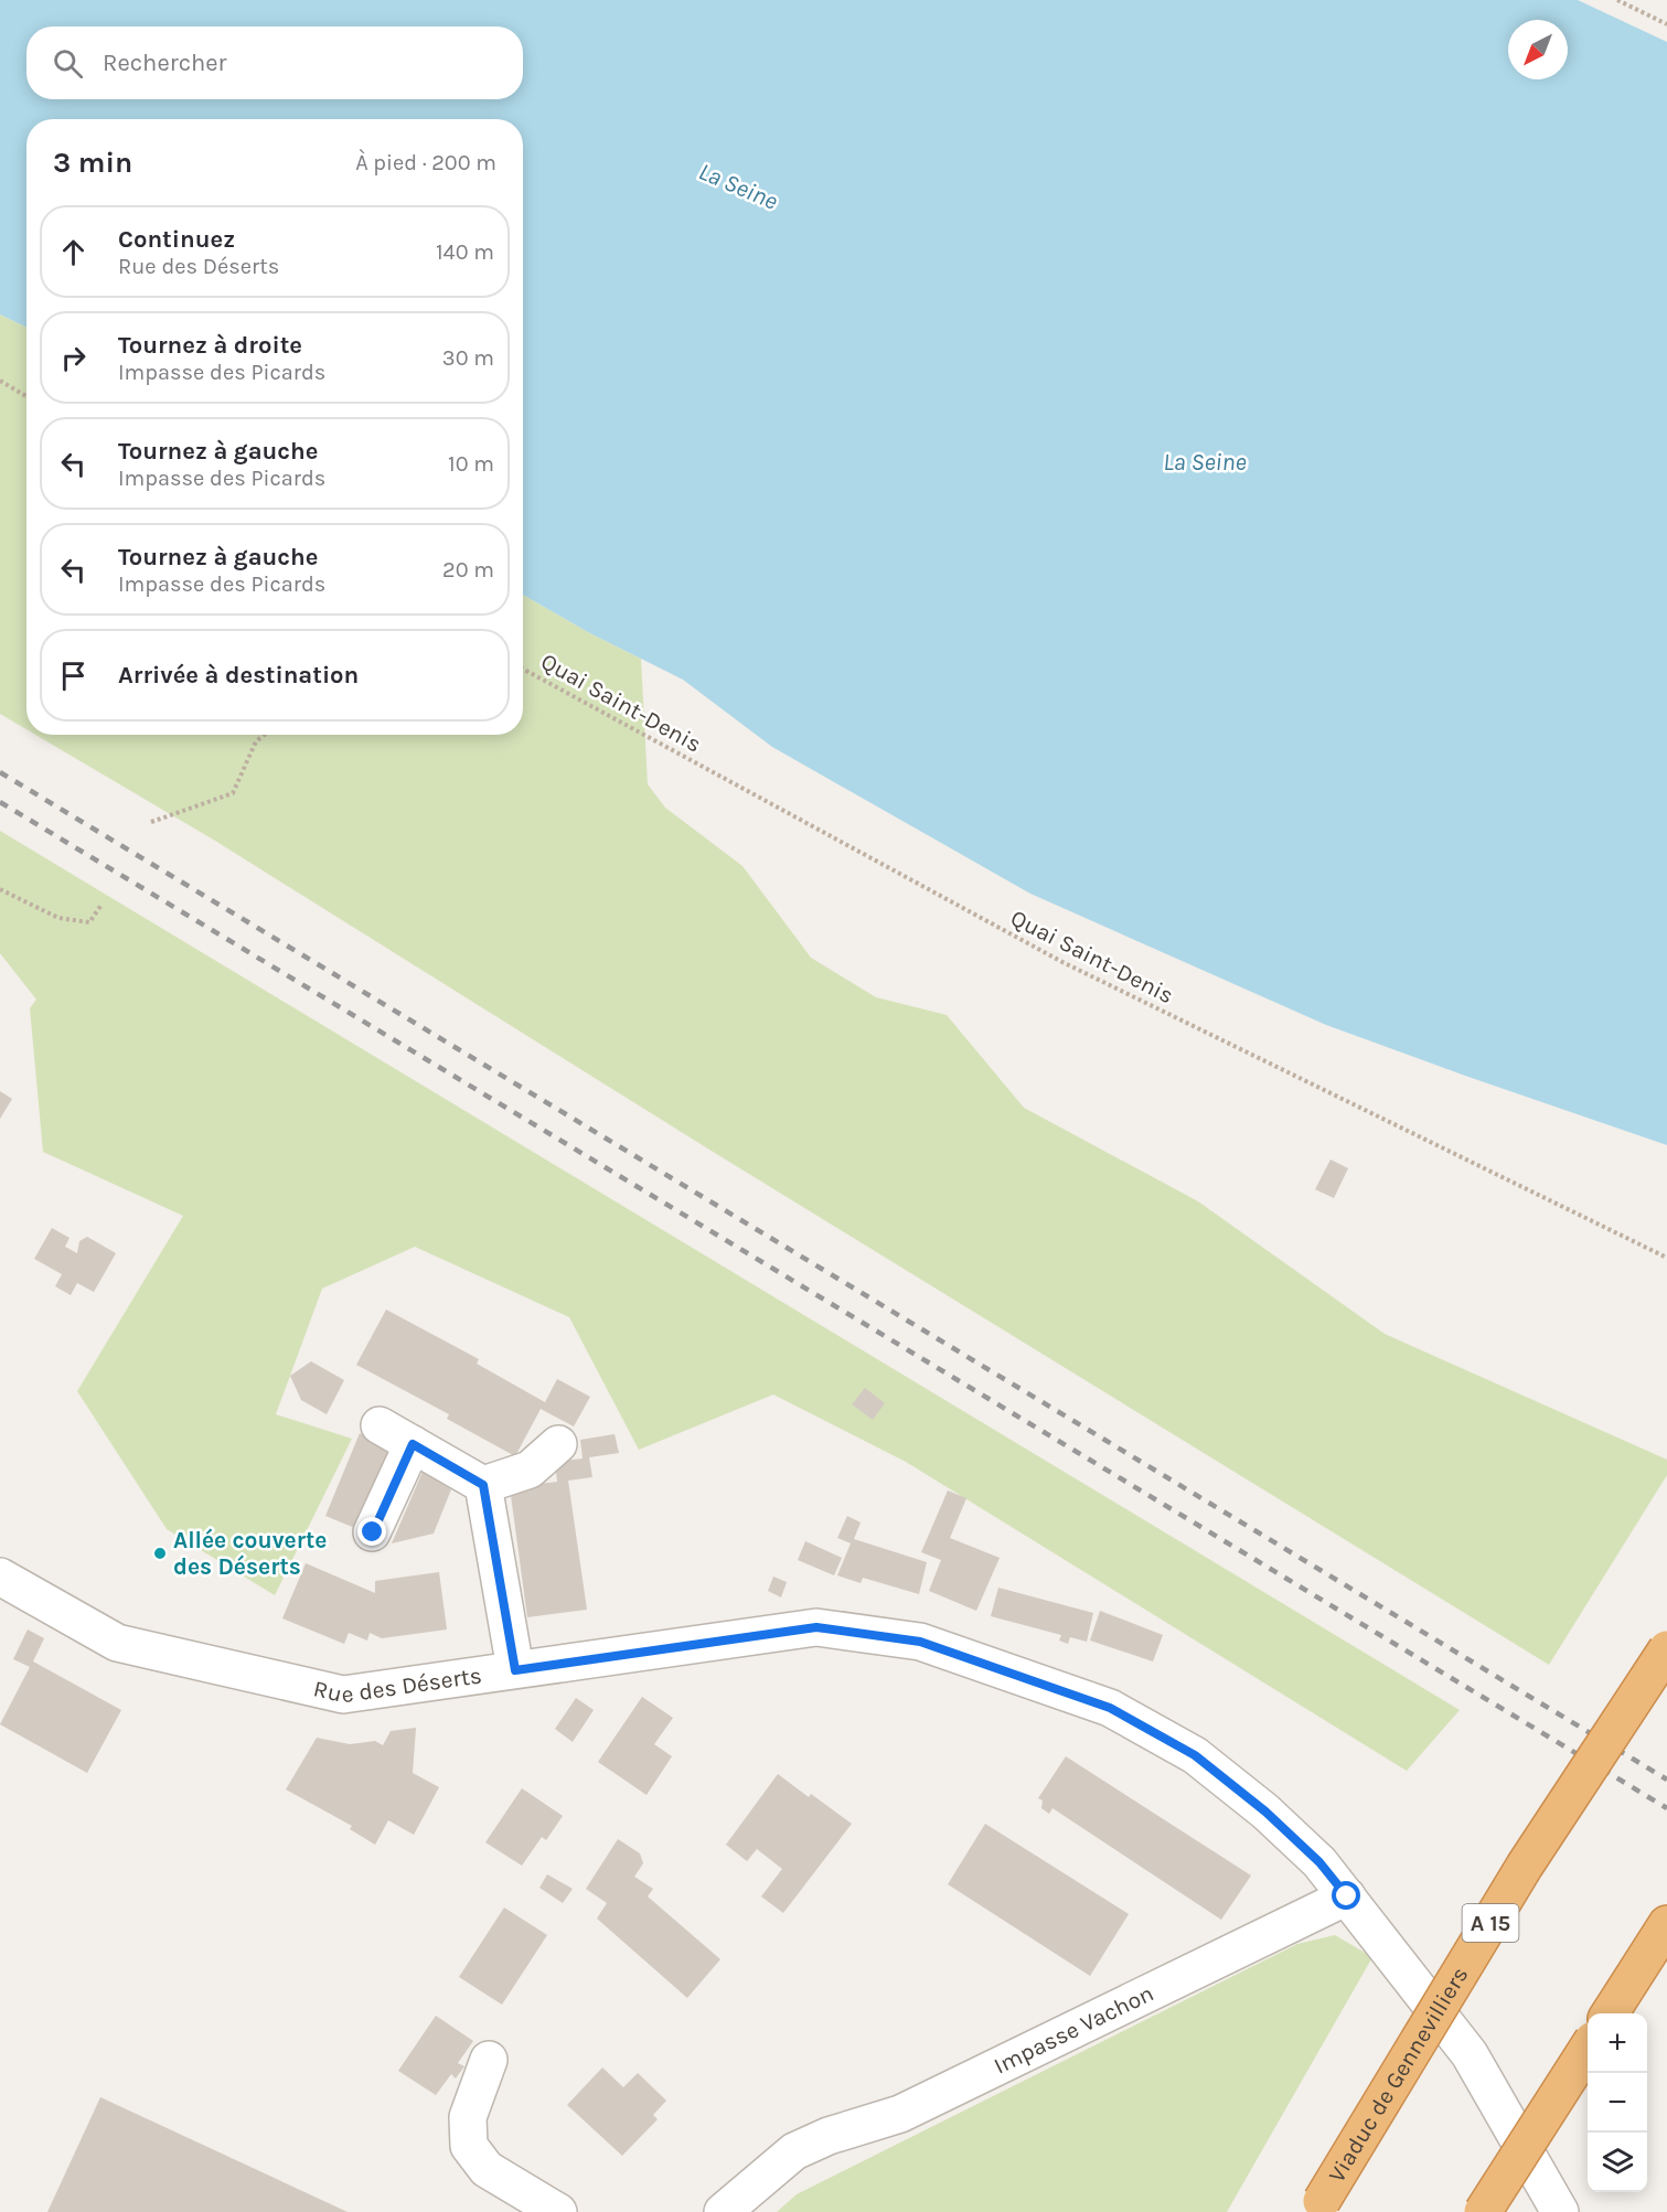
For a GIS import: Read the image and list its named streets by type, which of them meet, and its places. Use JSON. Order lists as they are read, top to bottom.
{
  "streets": {
    "highway": ["A 15", "Viaduc de Gennevilliers"],
    "street": ["Rue des Déserts", "Impasse Vachon"],
    "path": ["Quai Saint-Denis"]
  },
  "crossings": [
    ["Rue des Déserts", "Impasse Vachon"]
  ],
  "water": ["La Seine"],
  "places": ["Allée couverte des Déserts"],
  "north": "bottom left",
  "page": {
    "search": "Rechercher",
    "heading": ["3 min", "À pied · 200 m"],
    "list": [
      ["Continuez", "Rue des Déserts", "140 m"],
      ["Tournez à droite", "Impasse des Picards", "30 m"],
      ["Tournez à gauche", "Impasse des Picards", "10 m"],
      ["Tournez à gauche", "Impasse des Picards", "20 m"],
      "Arrivée à destination"
    ],
    "map_buttons": ["+", "−"]
  }
}
